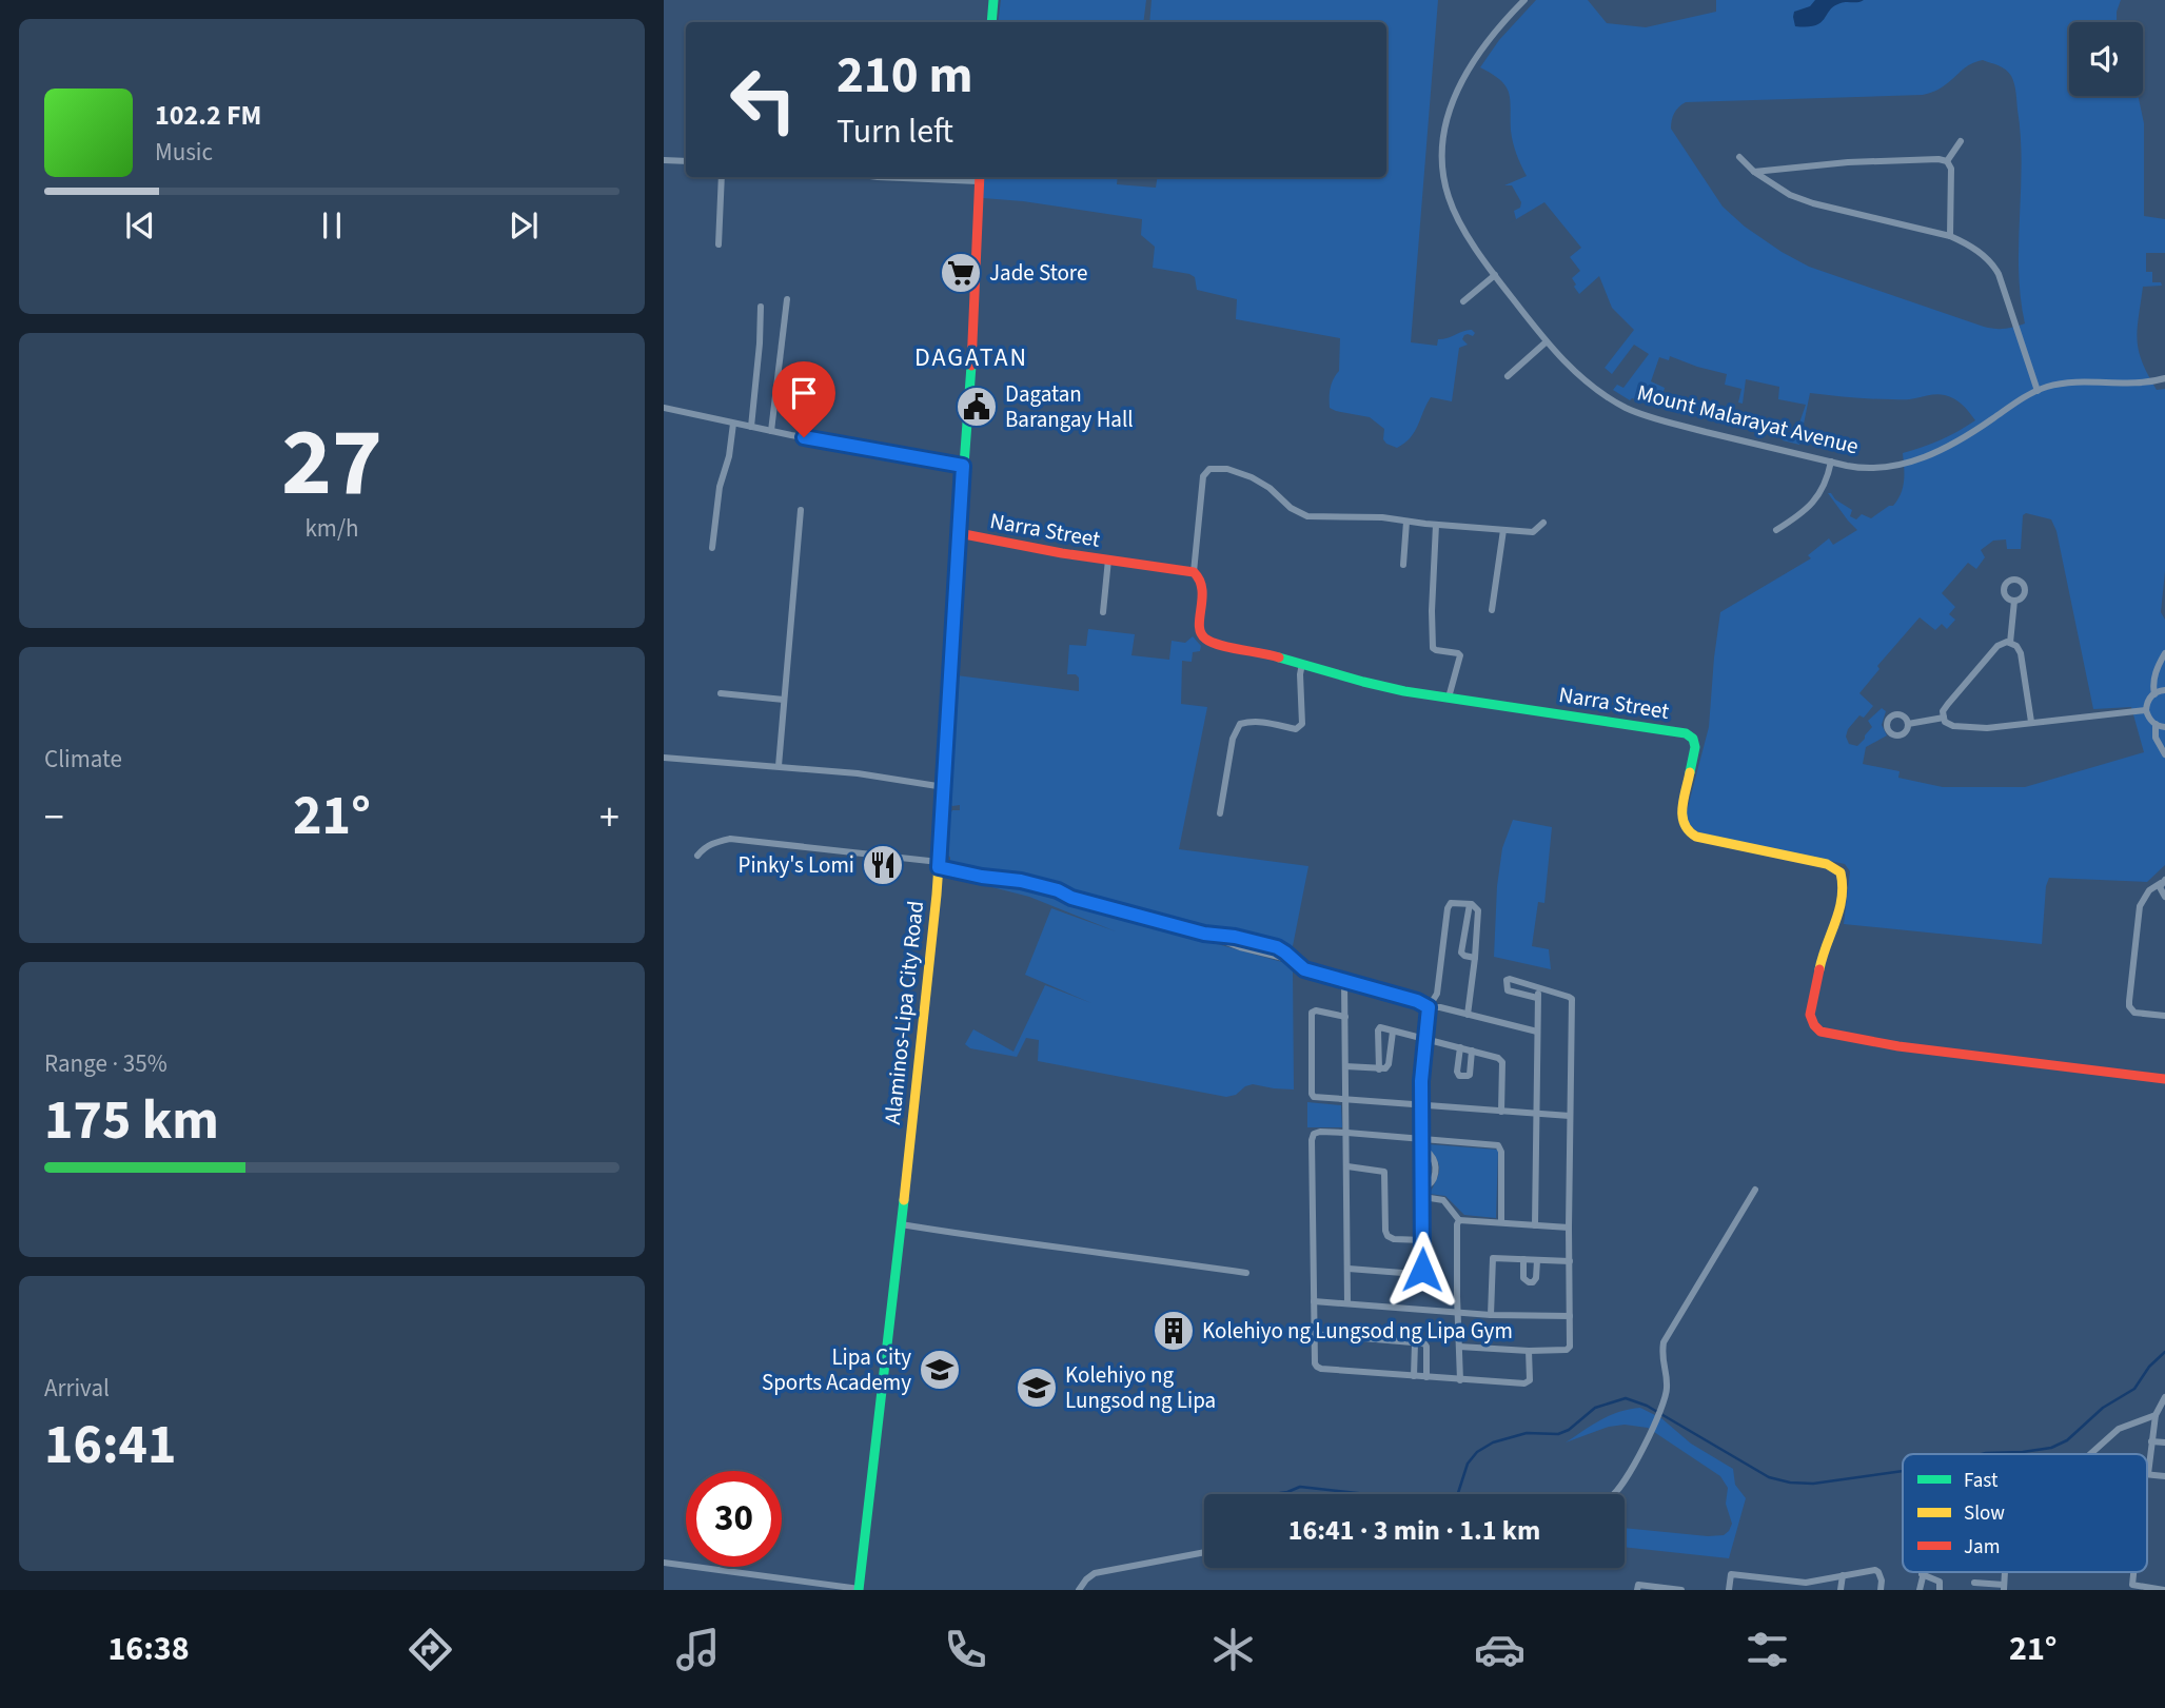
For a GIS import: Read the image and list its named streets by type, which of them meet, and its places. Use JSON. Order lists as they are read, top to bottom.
{
  "streets": {
    "street": ["Mount Malarayat Avenue", "Narra Street", "Alaminos-Lipa City Road"]
  },
  "crossings": [
    ["Narra Street", "Alaminos-Lipa City Road"]
  ],
  "districts": ["DAGATAN"],
  "places": {
    "supermarket": ["Jade Store"],
    "public building": ["Dagatan Barangay Hall"],
    "restaurant": ["Pinky's Lomi"],
    "building": ["Kolehiyo ng Lungsod ng Lipa Gym"],
    "school or university": ["Lipa City Sports Academy", "Kolehiyo ng Lungsod ng Lipa"]
  },
  "legend": ["Fast", "Slow", "Jam"],
  "page": {
    "turn": ["210 m", "Turn left"],
    "song": ["102.2 FM", "Music"],
    "tile": [
      ["27", "km/h"],
      "Climate",
      ["Range · 35%", "175 km"],
      ["Arrival", "16:41"]
    ],
    "heat": ["−", "21°", "+"],
    "limit": "30",
    "trip": "16:41 · 3 min · 1.1 km",
    "tabs": ["16:38", "21°"]
  }
}
